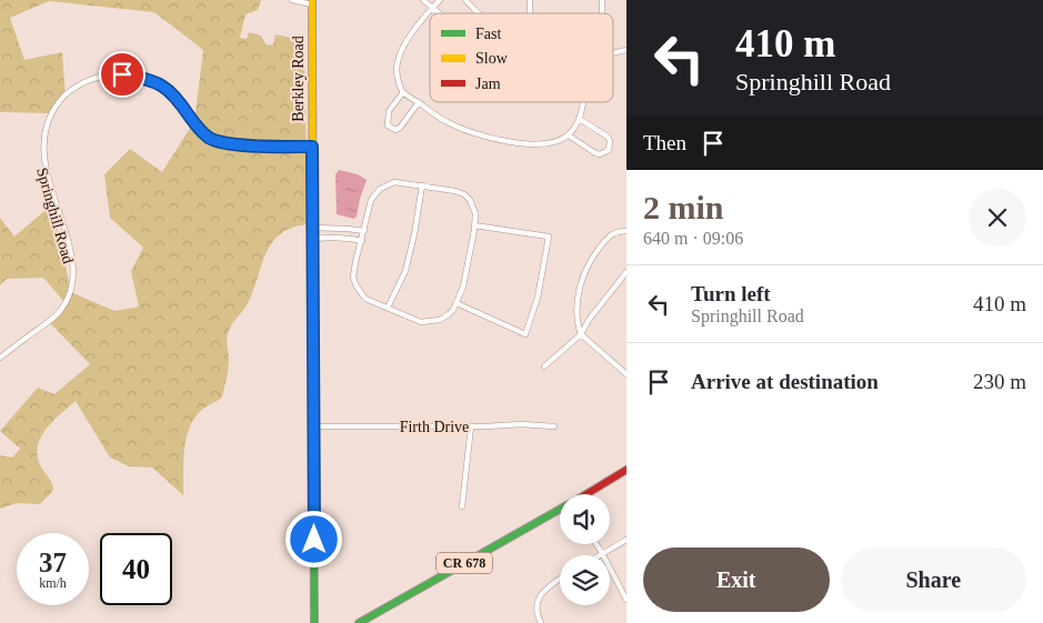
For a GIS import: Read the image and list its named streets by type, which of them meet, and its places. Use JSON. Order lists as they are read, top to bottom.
{
  "streets": {
    "street": [
      "Berkley Road",
      "Springhill Road",
      "Firth Drive",
      "CR 678"
    ]
  },
  "crossings": [
    ["Berkley Road", "Springhill Road"],
    ["Berkley Road", "Firth Drive"]
  ],
  "legend": ["Fast", "Slow", "Jam"],
  "page": {
    "turn": ["410 m", "Springhill Road"],
    "then": "Then",
    "heading": ["2 min", "640 m · 09:06"],
    "list": [
      {
        "name": "Turn left",
        "note": "Springhill Road",
        "value": "410 m"
      },
      {
        "name": "Arrive at destination",
        "value": "230 m"
      }
    ],
    "speed": "37 km/h",
    "limit": "40",
    "buttons": ["Exit", "Share"]
  }
}
